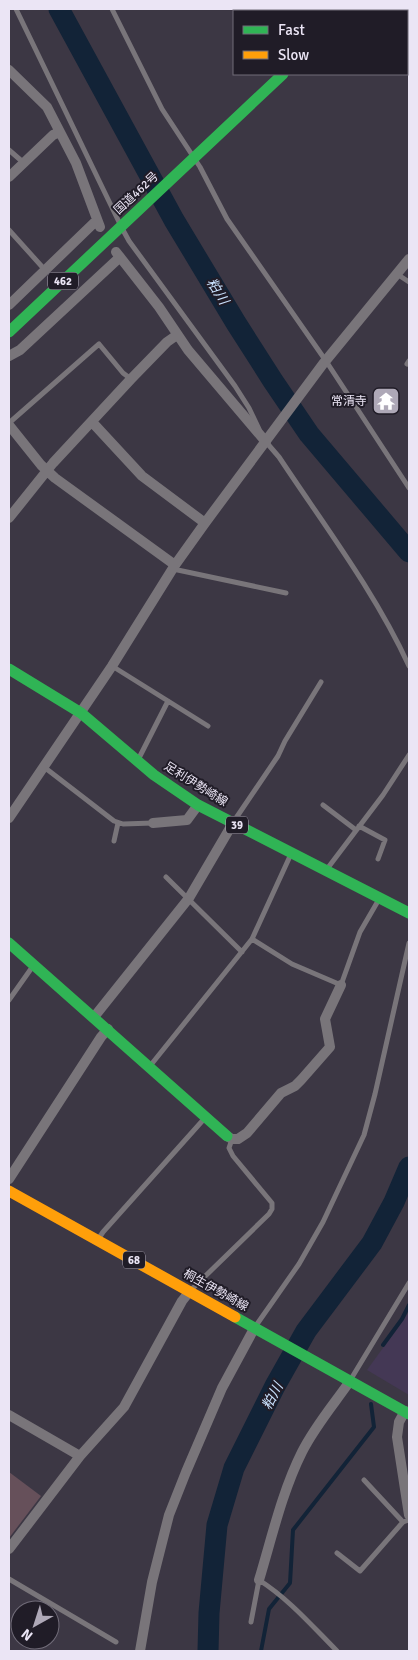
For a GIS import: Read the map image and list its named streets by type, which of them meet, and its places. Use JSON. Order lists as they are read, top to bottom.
{
  "streets": {
    "main road": [
      "国道462号",
      "462",
      "足利伊勢崎線",
      "39",
      "68",
      "桐生伊勢崎線"
    ]
  },
  "water": ["粕川"],
  "places": {
    "temple": ["常清寺"]
  },
  "legend": ["Fast", "Slow"],
  "north": "bottom left"
}
